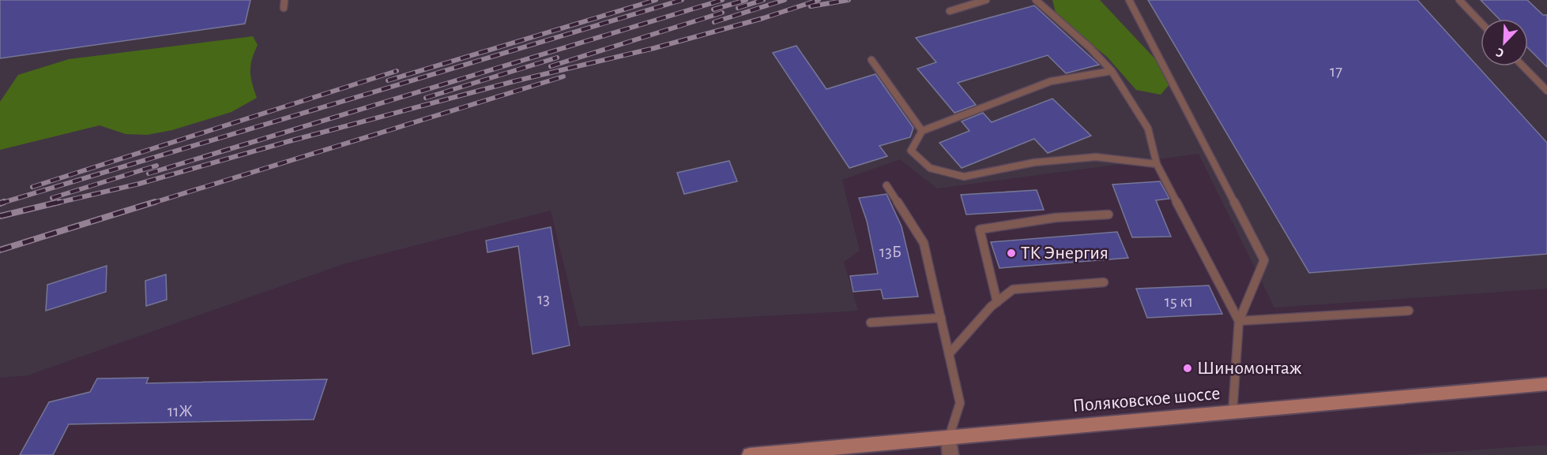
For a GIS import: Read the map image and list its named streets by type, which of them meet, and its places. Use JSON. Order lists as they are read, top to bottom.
{
  "streets": {
    "main road": ["Поляковское шоссе"]
  },
  "places": ["ТК Энергия", "Шиномонтаж"],
  "house_numbers": [
    "17",
    "13Б",
    "13",
    "15 к1",
    "11Ж"
  ],
  "north": "bottom left"
}
